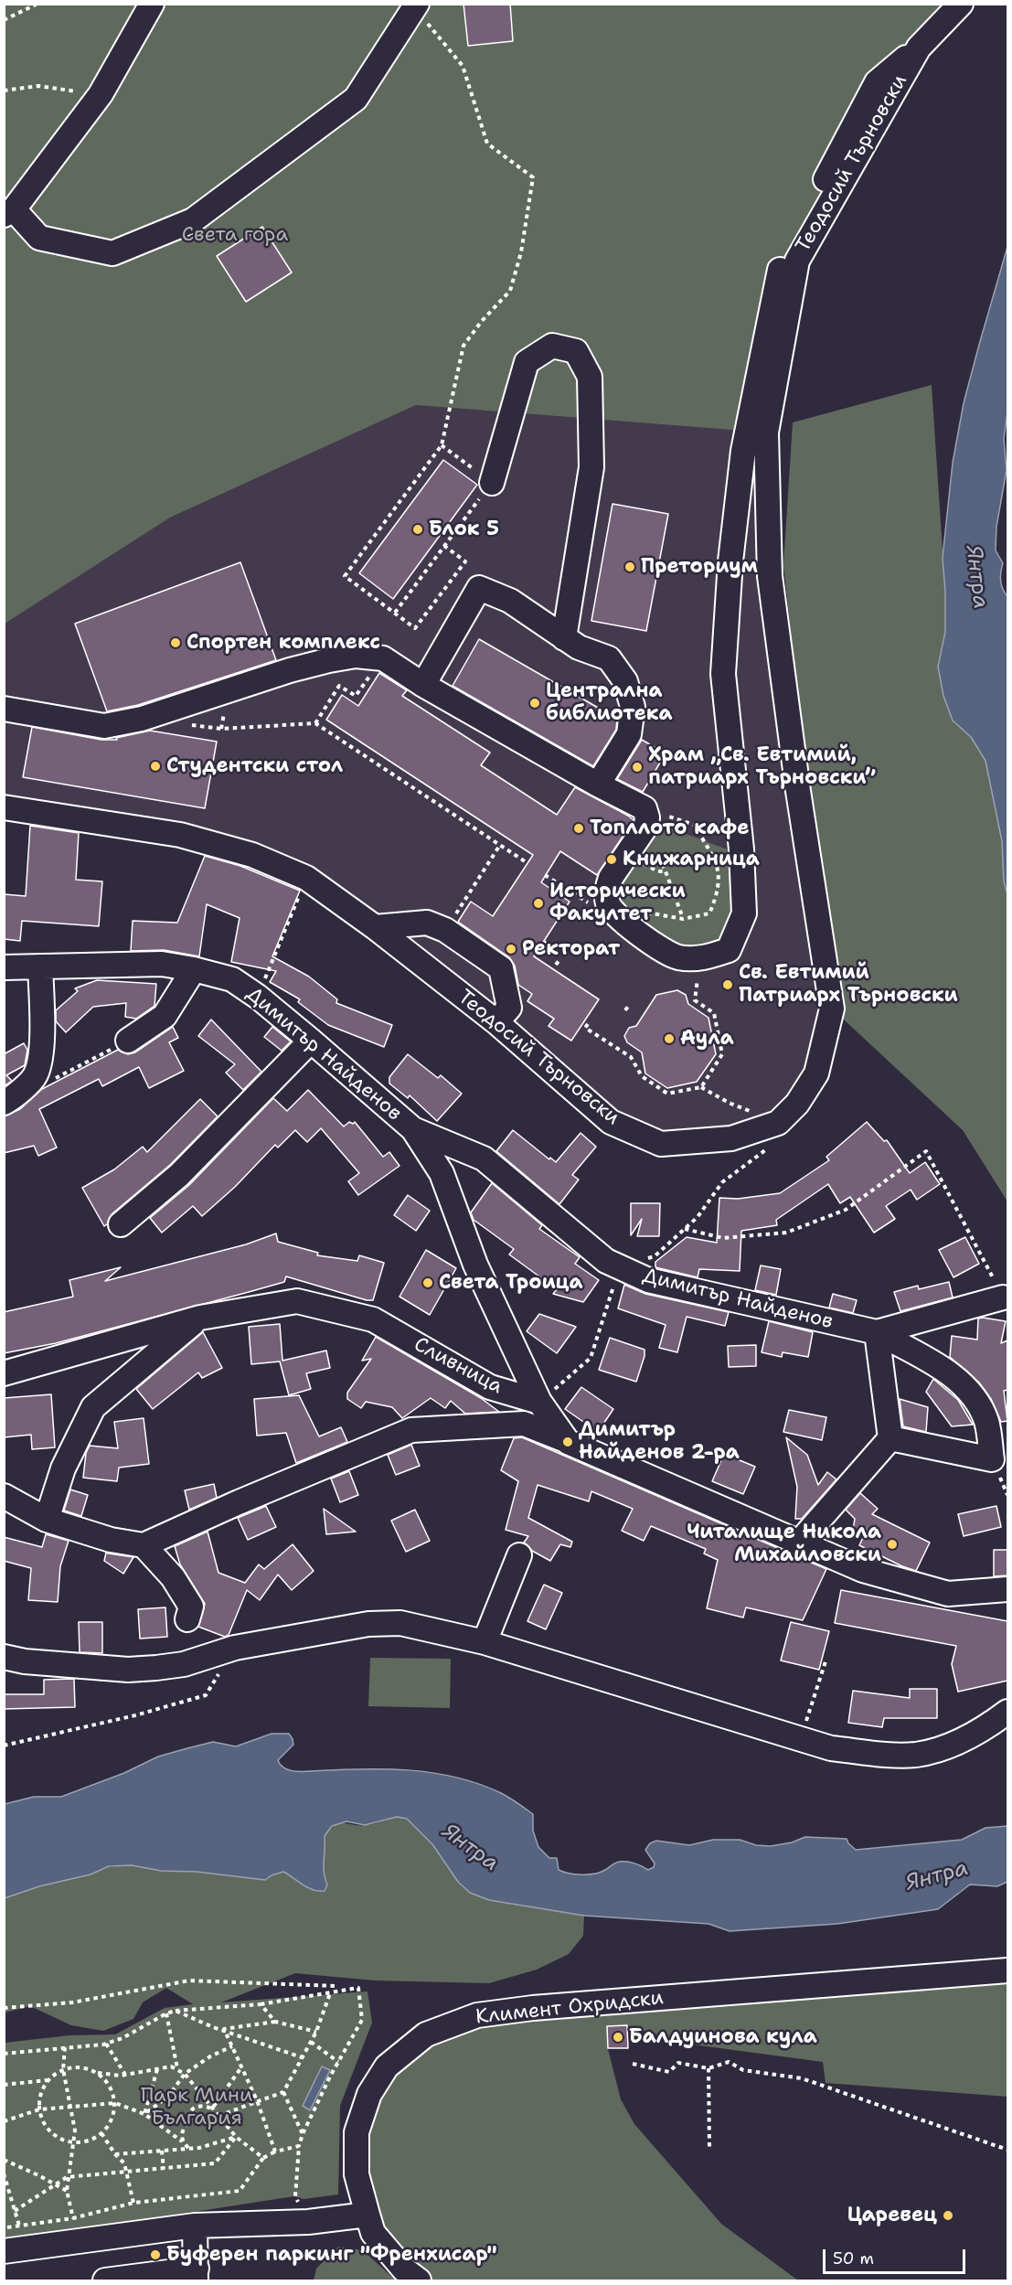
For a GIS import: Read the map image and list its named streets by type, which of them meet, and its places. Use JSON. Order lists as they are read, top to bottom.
{
  "streets": {
    "street": [
      "Теодосий Търновски",
      "Димитър Найденов",
      "Сливница",
      "Климент Охридски"
    ]
  },
  "crossings": [
    ["Димитър Найденов", "Сливница"]
  ],
  "water": ["Янтра"],
  "parks": ["Света гора", "Парк Мини България"],
  "places": [
    "Блок 5",
    "Преториум",
    "Спортен комплекс",
    "Централна библиотека",
    "Студентски стол",
    "Храм „Св. Евтимий, патриарх Търновски”",
    "Топллото кафе",
    "Книжарница",
    "Исторически Факултет",
    "Ректорат",
    "Св. Евтимий Патриарх Търновски",
    "Аула",
    "Света Троица",
    "Димитър Найденов 2-ра",
    "Читалище Никола Михайловски",
    "Балдуинова кула",
    "Царевец",
    "Буферен паркинг \"Френхисар\""
  ],
  "scale_bar": "50 m"
}
